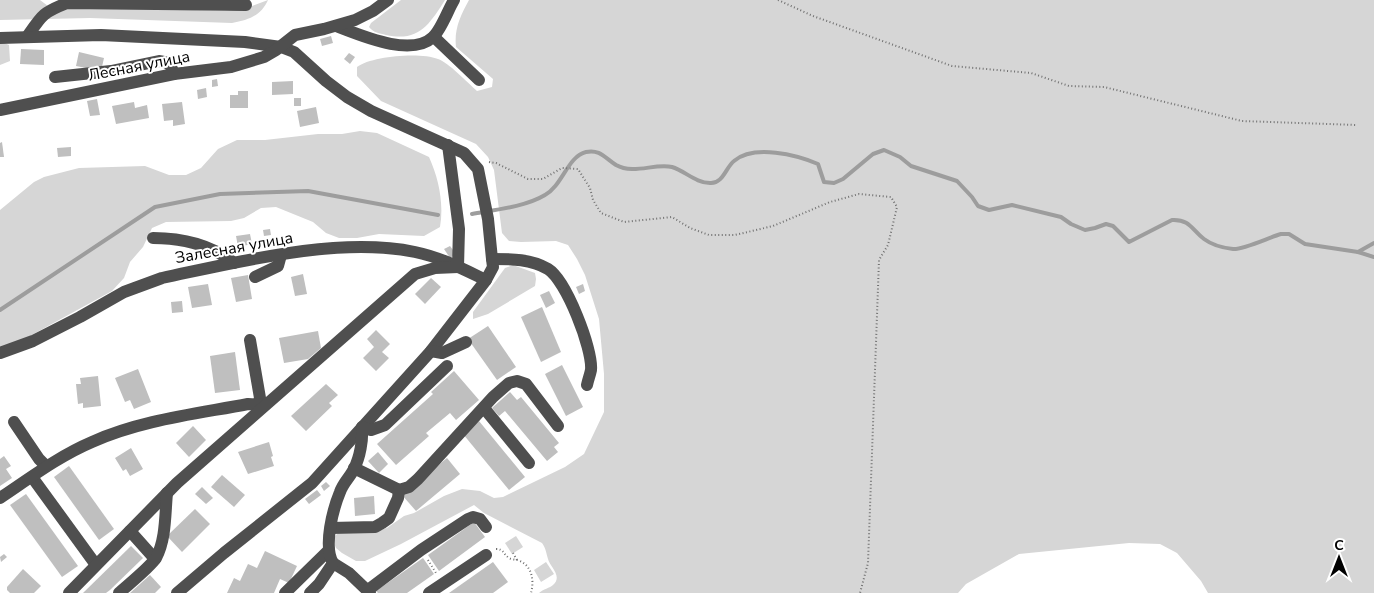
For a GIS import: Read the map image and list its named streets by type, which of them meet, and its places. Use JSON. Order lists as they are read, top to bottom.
{
  "streets": {
    "street": ["Лесная улица", "Залесная улица"]
  },
  "north": "top"
}
